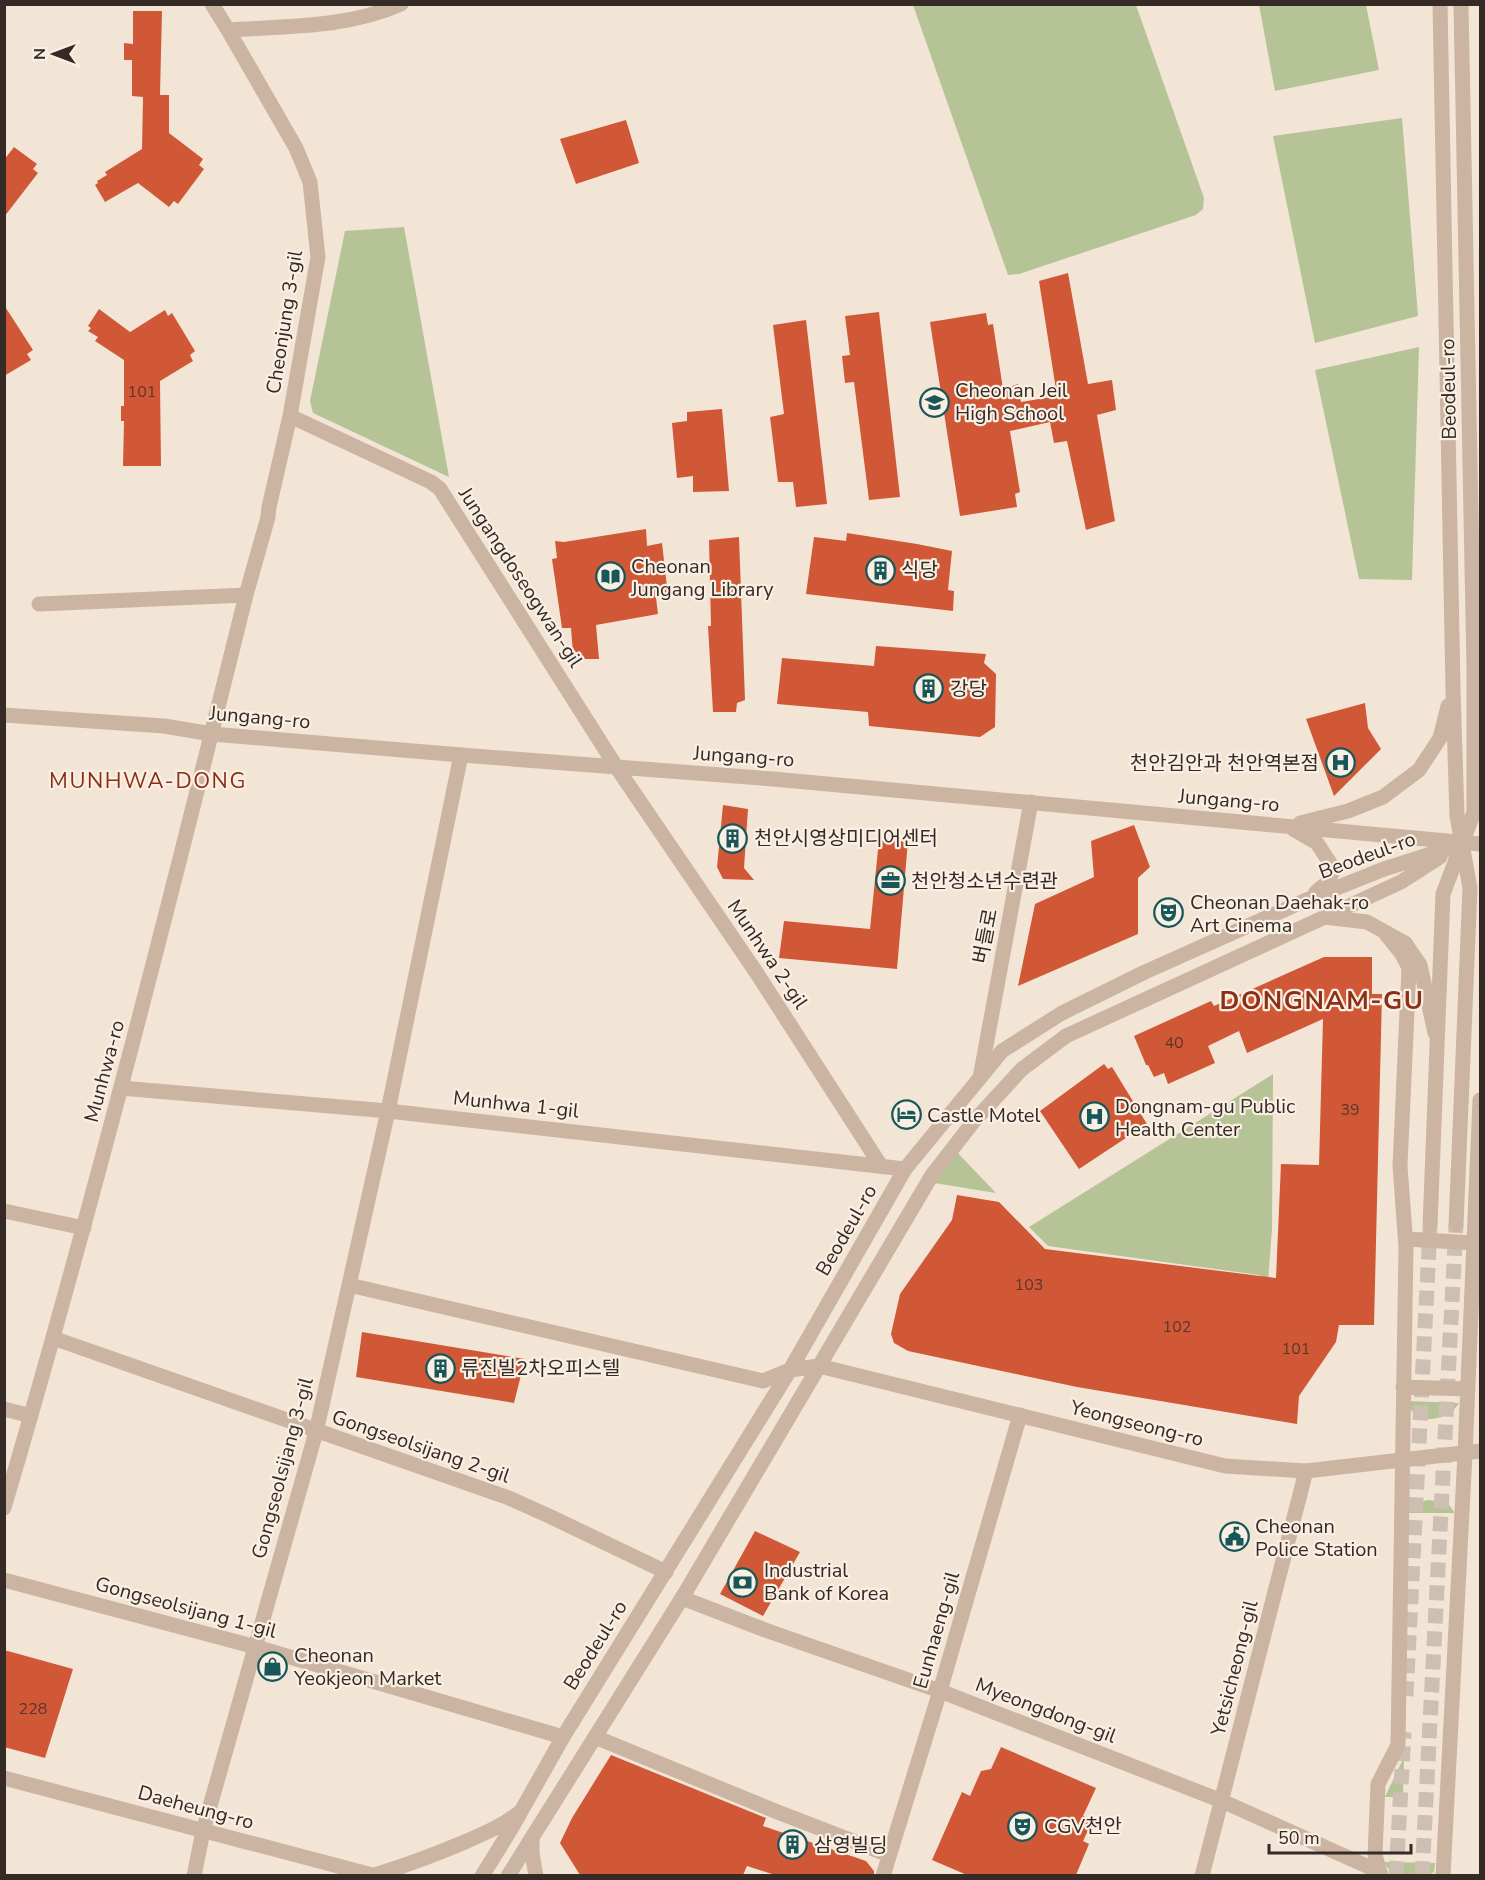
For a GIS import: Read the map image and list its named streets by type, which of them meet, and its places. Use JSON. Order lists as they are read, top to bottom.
{
  "streets": {
    "street": [
      "Cheonjung 3-gil",
      "Beodeul-ro",
      "Jungangdoseogwan-gil",
      "Jungang-ro",
      "버들로",
      "Munhwa 2-gil",
      "Munhwa-ro",
      "Munhwa 1-gil",
      "Yeongseong-ro",
      "Gongseolsijang 2-gil",
      "Gongseolsijang 3-gil",
      "Gongseolsijang 1-gil",
      "Eunhaeng-gil",
      "Yetsicheong-gil",
      "Myeongdong-gil",
      "Daeheung-ro"
    ]
  },
  "crossings": [
    ["Cheonjung 3-gil", "Jungangdoseogwan-gil"],
    ["Cheonjung 3-gil", "Jungang-ro"],
    ["Cheonjung 3-gil", "Munhwa-ro"],
    ["Beodeul-ro", "Jungang-ro"],
    ["Beodeul-ro", "버들로"],
    ["Beodeul-ro", "Munhwa 1-gil"],
    ["Beodeul-ro", "Yeongseong-ro"],
    ["Beodeul-ro", "Gongseolsijang 2-gil"],
    ["Beodeul-ro", "Gongseolsijang 1-gil"],
    ["Beodeul-ro", "Myeongdong-gil"],
    ["Jungangdoseogwan-gil", "Jungang-ro"],
    ["Jungangdoseogwan-gil", "Munhwa 2-gil"],
    ["Jungang-ro", "버들로"],
    ["Jungang-ro", "Munhwa 2-gil"],
    ["Jungang-ro", "Munhwa-ro"],
    ["Jungang-ro", "Gongseolsijang 3-gil"],
    ["Munhwa 2-gil", "Munhwa 1-gil"],
    ["Munhwa-ro", "Munhwa 1-gil"],
    ["Munhwa-ro", "Gongseolsijang 2-gil"],
    ["Munhwa 1-gil", "Gongseolsijang 3-gil"],
    ["Yeongseong-ro", "Gongseolsijang 3-gil"],
    ["Yeongseong-ro", "Eunhaeng-gil"],
    ["Yeongseong-ro", "Yetsicheong-gil"],
    ["Gongseolsijang 2-gil", "Gongseolsijang 3-gil"],
    ["Gongseolsijang 3-gil", "Gongseolsijang 1-gil"],
    ["Gongseolsijang 3-gil", "Daeheung-ro"],
    ["Eunhaeng-gil", "Myeongdong-gil"],
    ["Yetsicheong-gil", "Myeongdong-gil"]
  ],
  "districts": ["MUNHWA-DONG", "DONGNAM-GU"],
  "places": {
    "school or university": ["Cheonan Jeil High School"],
    "building": [
      "식당",
      "강당",
      "천안시영상미디어센터",
      "류진빌2차오피스텔",
      "삼영빌딩"
    ],
    "library": ["Cheonan Jungang Library"],
    "hospital": ["천안김안과 천안역본점", "Dongnam-gu Public Health Center"],
    "office": ["천안청소년수련관"],
    "theatre": ["Cheonan Daehak-ro Art Cinema", "CGV천안"],
    "hotel": ["Castle Motel"],
    "public building": ["Cheonan Police Station"],
    "bank": ["Industrial Bank of Korea"],
    "shop": ["Cheonan Yeokjeon Market"]
  },
  "house_numbers": [
    "101",
    "40",
    "39",
    "103",
    "102",
    "101",
    "228"
  ],
  "scale_bar": "50 m",
  "north": "left"
}
